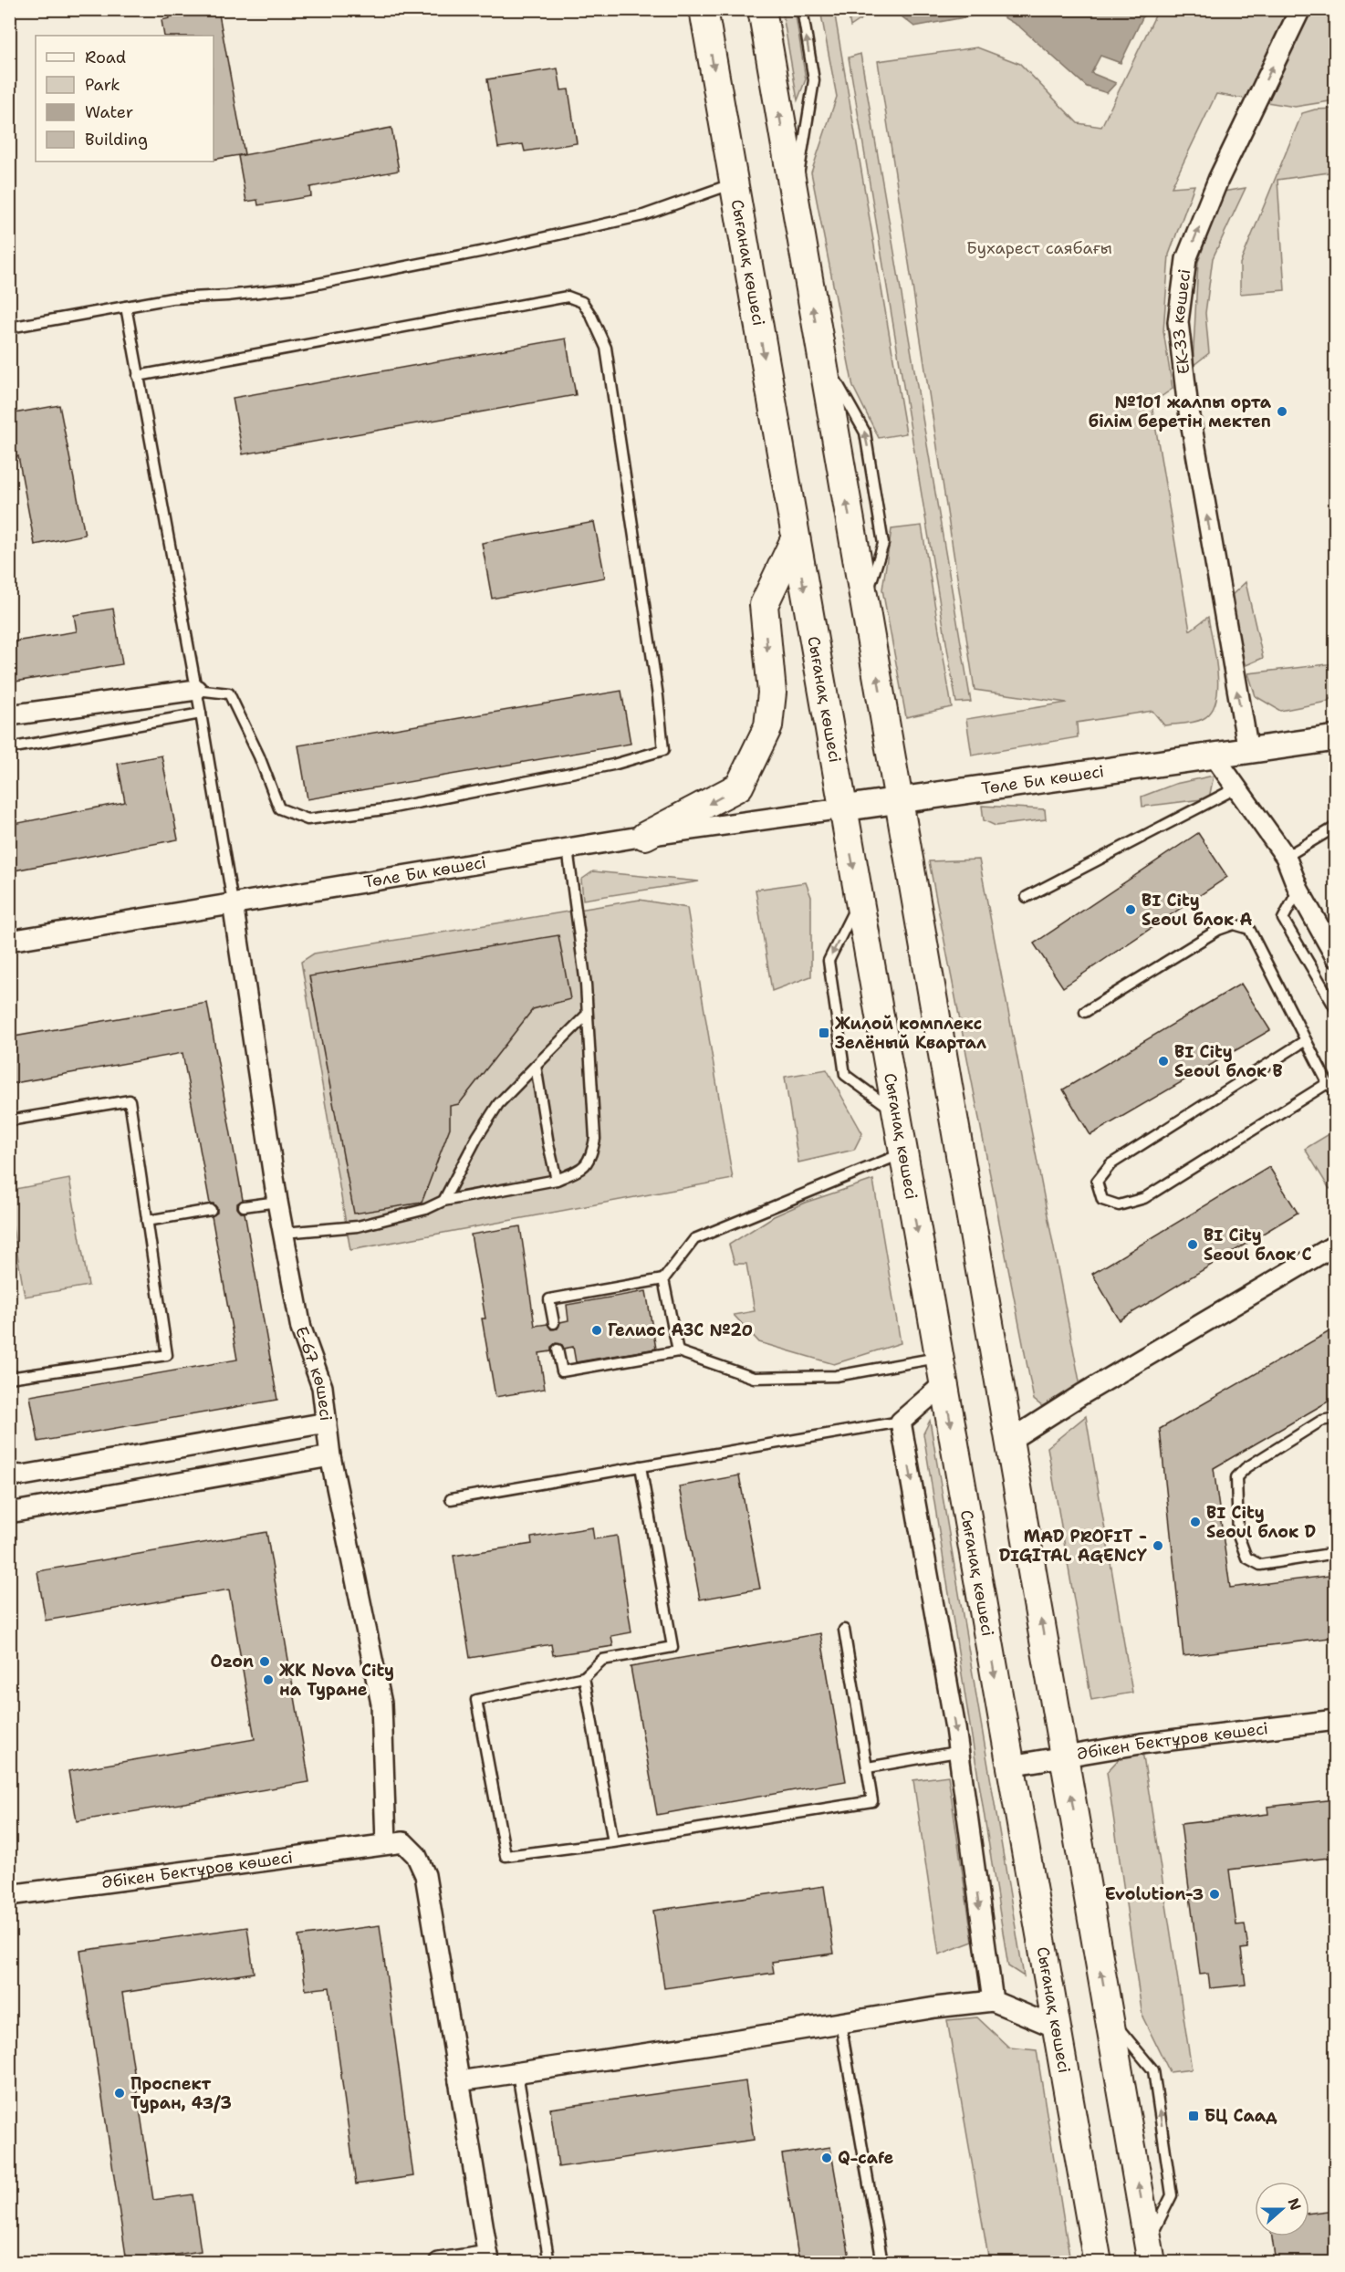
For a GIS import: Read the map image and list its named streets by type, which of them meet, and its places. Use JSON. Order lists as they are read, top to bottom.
{
  "streets": {
    "main road": ["Сығанақ көшесі"],
    "street": [
      "ЕК-33 көшесі",
      "Төле Би көшесі",
      "Е-67 көшесі",
      "Әбікен Бектұров көшесі"
    ]
  },
  "crossings": [
    ["Сығанақ көшесі", "Төле Би көшесі"],
    ["Сығанақ көшесі", "Әбікен Бектұров көшесі"],
    ["Төле Би көшесі", "Е-67 көшесі"],
    ["Е-67 көшесі", "Әбікен Бектұров көшесі"]
  ],
  "one_way": ["ЕК-33 көшесі"],
  "parks": ["Бухарест саябағы"],
  "places": {
    "other": [
      "№101 жалпы орта білім беретін мектеп",
      "BI City Seoul блок A",
      "BI City Seoul блок B",
      "BI City Seoul блок C",
      "Гелиос АЗС №20",
      "BI City Seoul блок D",
      "MAD PROFIT - DIGITAL AGENCY",
      "Ozon",
      "ЖК Nova City на Туране",
      "Evolution-3",
      "Проспект Туран, 43/3",
      "Q-cafe"
    ],
    "transit": ["Жилой комплекс Зелёный Квартал", "БЦ Саад"]
  },
  "legend": [
    "Road",
    "Park",
    "Water",
    "Building"
  ],
  "north": "right"
}
